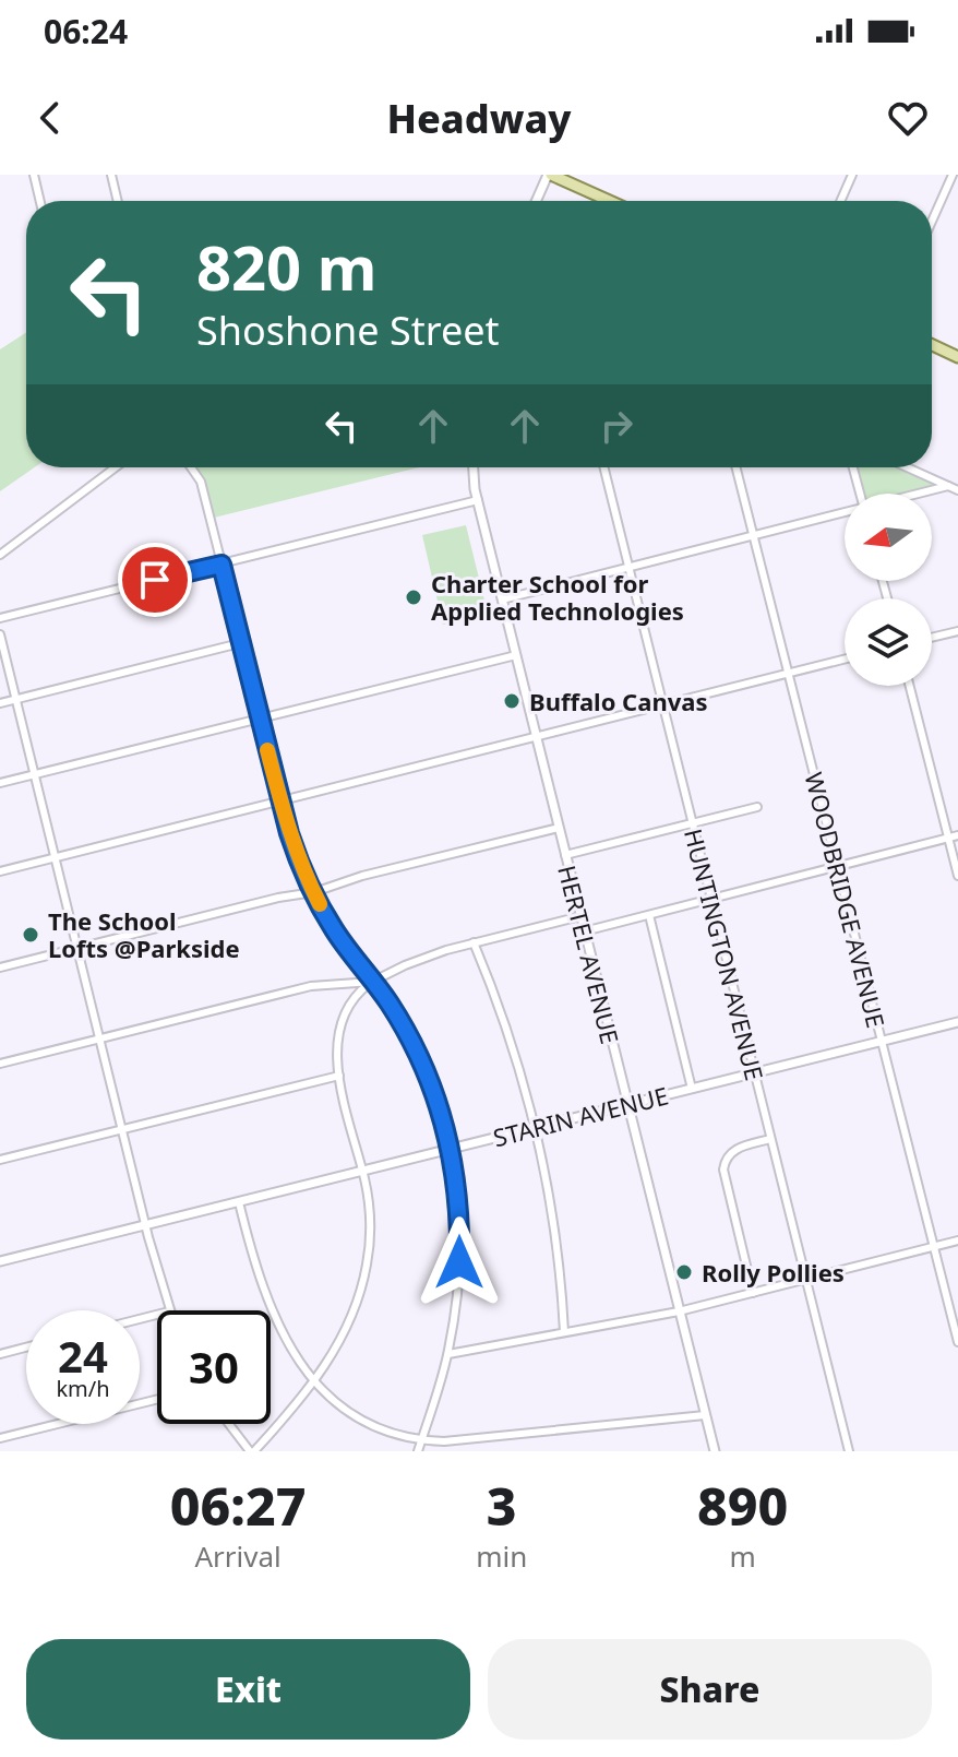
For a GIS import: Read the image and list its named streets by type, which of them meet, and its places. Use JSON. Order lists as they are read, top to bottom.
{
  "streets": {
    "street": [
      "WOODBRIDGE AVENUE",
      "HERTEL AVENUE",
      "HUNTINGTON AVENUE",
      "STARIN AVENUE"
    ]
  },
  "crossings": [
    ["WOODBRIDGE AVENUE", "STARIN AVENUE"],
    ["HERTEL AVENUE", "STARIN AVENUE"],
    ["HUNTINGTON AVENUE", "STARIN AVENUE"]
  ],
  "places": [
    "Charter School for Applied Technologies",
    "Buffalo Canvas",
    "The School Lofts @Parkside",
    "Rolly Pollies"
  ],
  "north": "left",
  "page": {
    "status": "06:24",
    "header": "Headway",
    "turn": ["820 m", "Shoshone Street"],
    "speed": "24 km/h",
    "limit": "30",
    "eta": [
      "06:27",
      "Arrival",
      "3",
      "min",
      "890",
      "m"
    ],
    "buttons": ["Exit", "Share"]
  }
}
